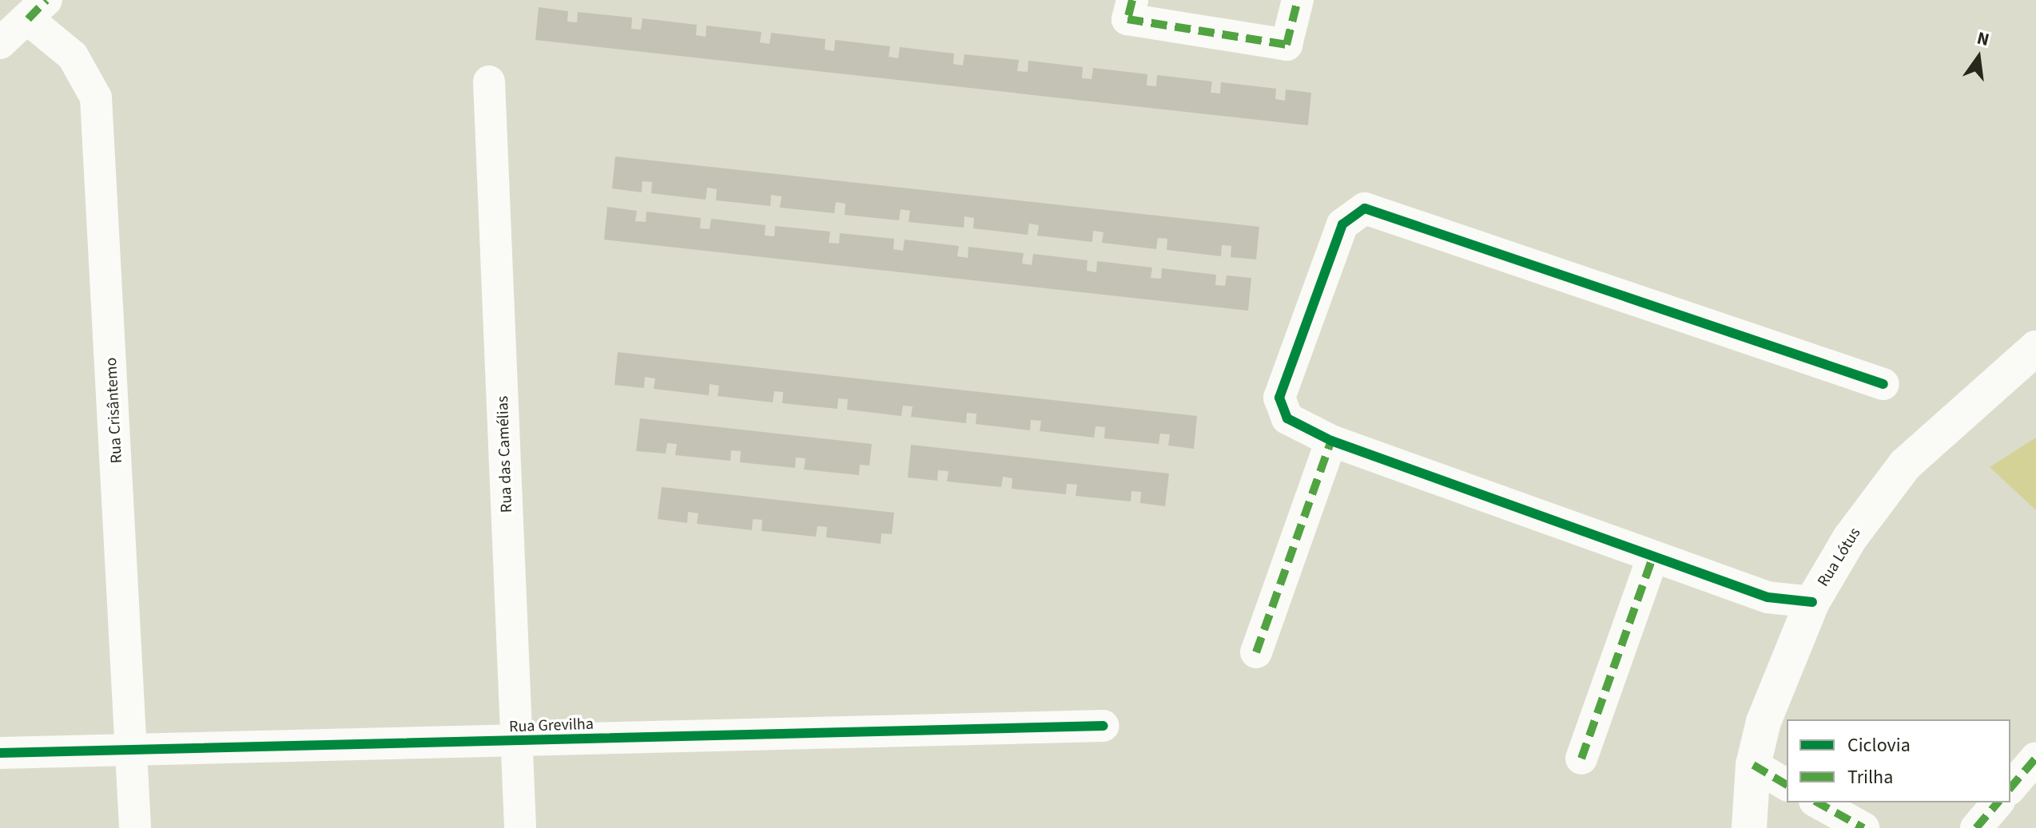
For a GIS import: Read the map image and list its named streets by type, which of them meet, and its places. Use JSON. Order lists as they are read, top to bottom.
{
  "streets": {
    "street": [
      "Rua Crisântemo",
      "Rua das Camélias",
      "Rua Lótus",
      "Rua Grevilha"
    ]
  },
  "crossings": [
    ["Rua Crisântemo", "Rua Grevilha"],
    ["Rua das Camélias", "Rua Grevilha"]
  ],
  "legend": ["Ciclovia", "Trilha"],
  "north": "top"
}
